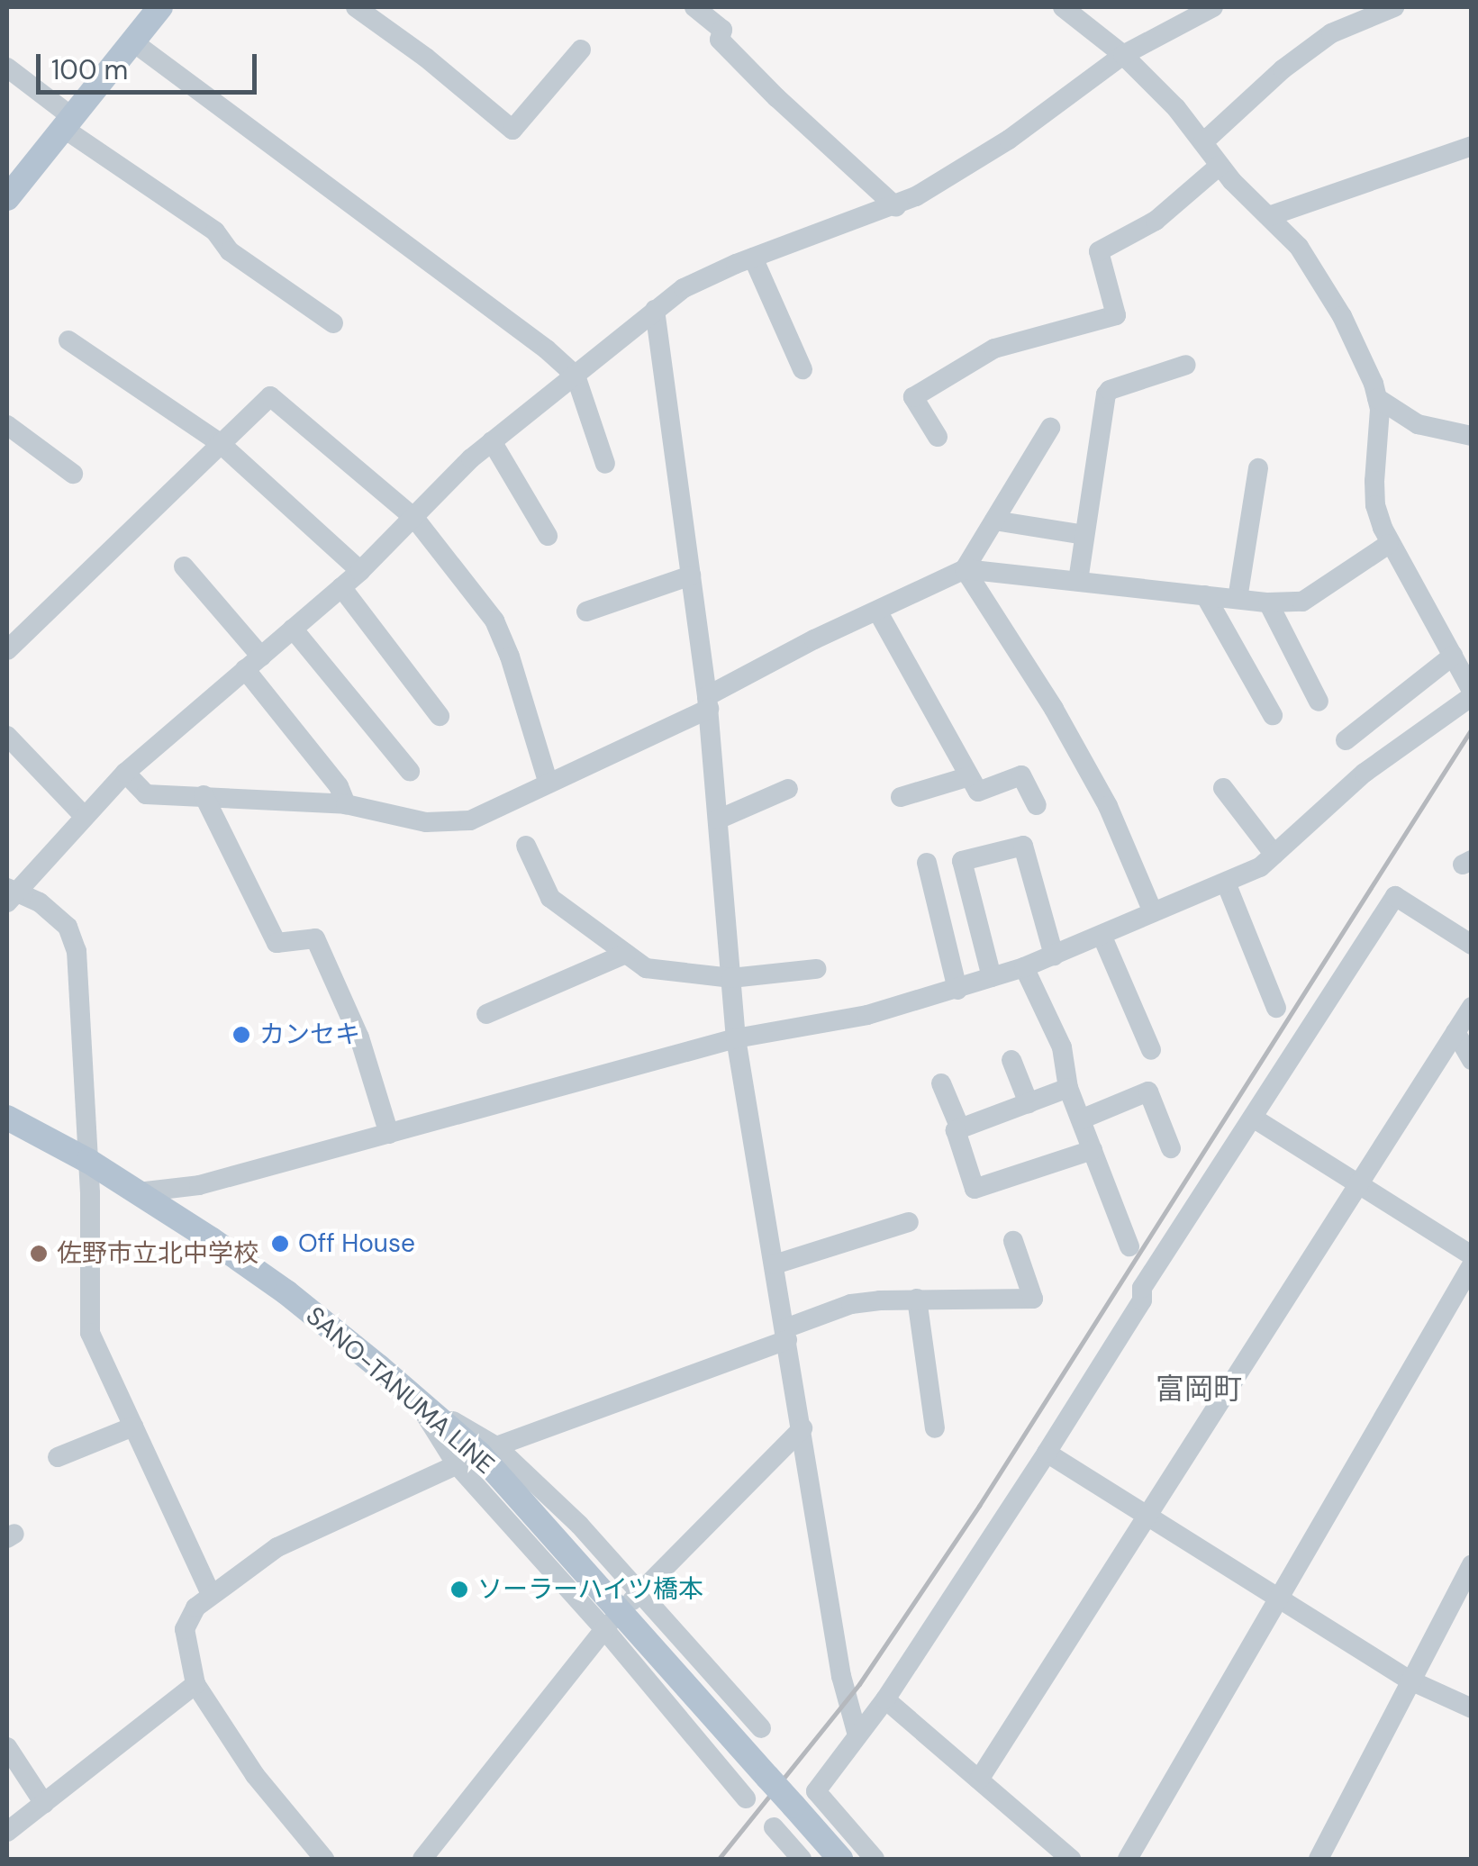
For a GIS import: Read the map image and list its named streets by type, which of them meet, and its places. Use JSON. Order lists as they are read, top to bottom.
{
  "streets": {
    "main road": ["SANO-TANUMA LINE"]
  },
  "districts": ["富岡町"],
  "places": [
    "カンセキ",
    "Off House",
    "佐野市立北中学校",
    "ソーラーハイツ橋本"
  ],
  "scale_bar": "100 m"
}
